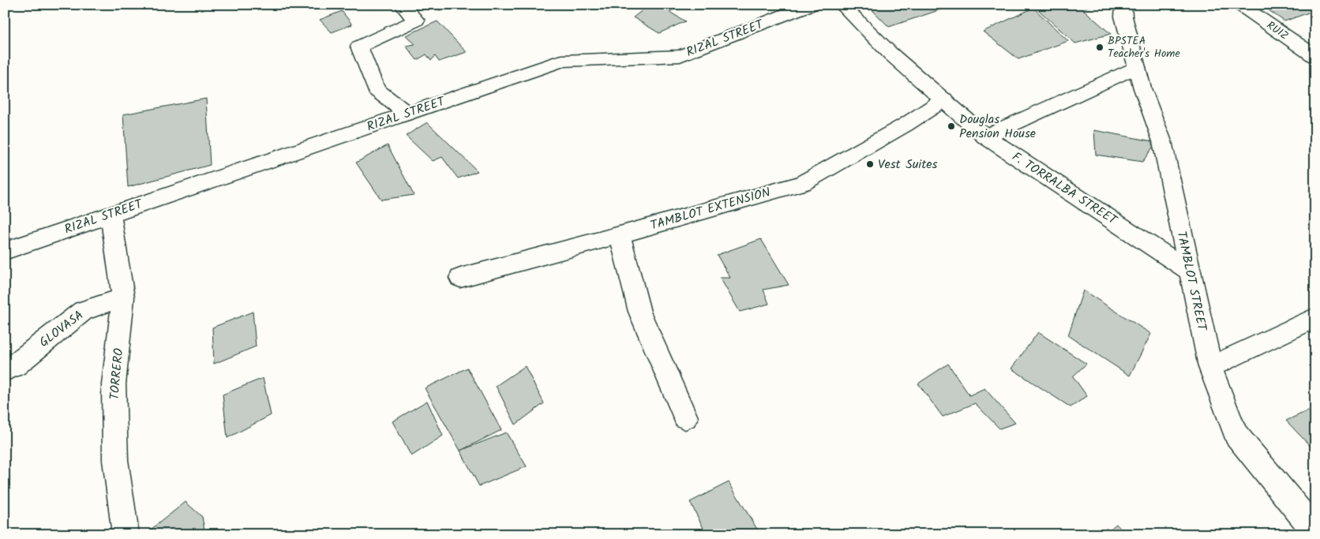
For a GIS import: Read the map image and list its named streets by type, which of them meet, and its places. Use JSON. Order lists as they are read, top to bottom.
{
  "streets": {
    "street": [
      "RUIZ",
      "RIZAL STREET",
      "F. TORRALBA STREET",
      "TAMBLOT EXTENSION",
      "TAMBLOT STREET",
      "GLOVASA",
      "TORRERO"
    ]
  },
  "crossings": [
    ["RIZAL STREET", "TORRERO"],
    ["F. TORRALBA STREET", "TAMBLOT EXTENSION"],
    ["F. TORRALBA STREET", "TAMBLOT STREET"],
    ["GLOVASA", "TORRERO"]
  ],
  "places": ["BPSTEA Teacher's Home", "Douglas Pension House", "Vest Suites"]
}
